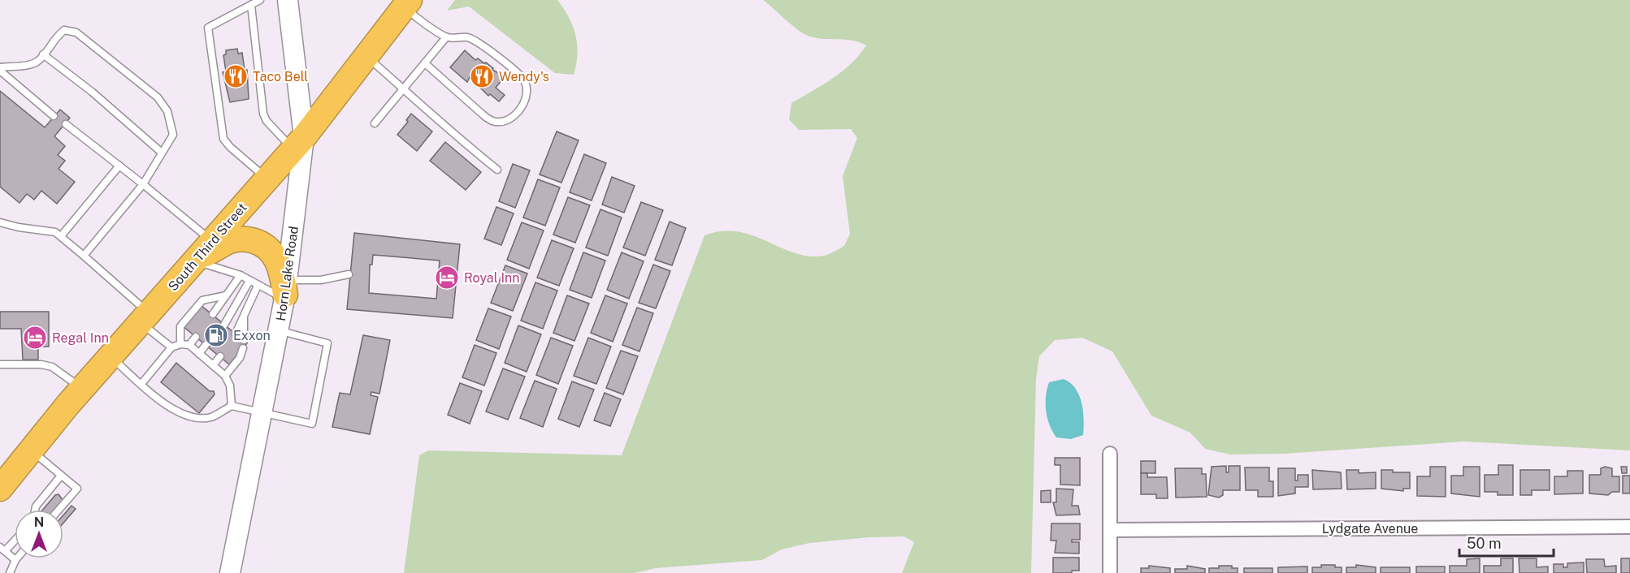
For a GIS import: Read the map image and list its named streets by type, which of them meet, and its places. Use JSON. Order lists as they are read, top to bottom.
{
  "streets": {
    "highway": ["South Third Street"],
    "main road": ["Horn Lake Road"],
    "street": ["Lydgate Avenue"]
  },
  "crossings": [
    ["South Third Street", "Horn Lake Road"]
  ],
  "places": {
    "restaurant": ["Taco Bell", "Wendy's"],
    "hotel": ["Royal Inn", "Regal Inn"],
    "fuel station": ["Exxon"]
  },
  "scale_bar": "50 m",
  "north": "top"
}
